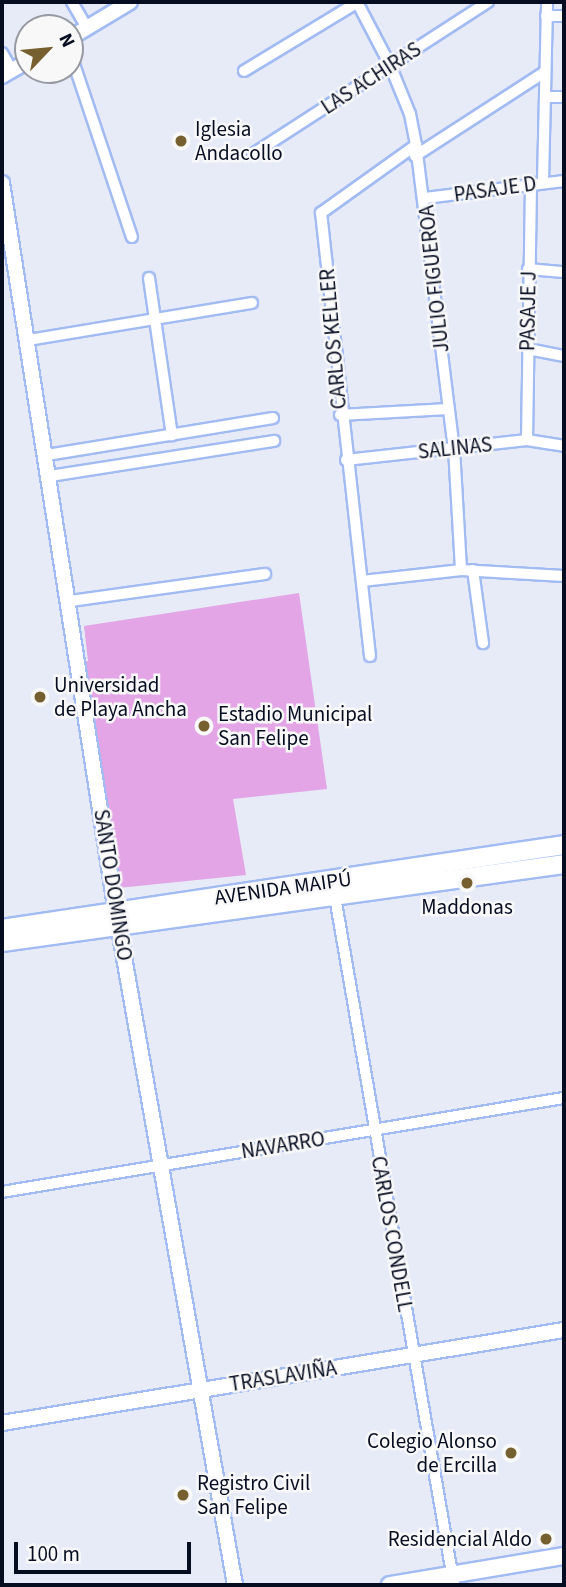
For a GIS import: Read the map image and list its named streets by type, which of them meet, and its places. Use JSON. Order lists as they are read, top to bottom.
{
  "streets": {
    "main road": ["AVENIDA MAIPÚ"],
    "street": [
      "LAS ACHIRAS",
      "PASAJE D",
      "JULIO FIGUEROA",
      "PASAJE J",
      "CARLOS KELLER",
      "SALINAS",
      "SANTO DOMINGO",
      "NAVARRO",
      "CARLOS CONDELL",
      "TRASLAVIÑA"
    ]
  },
  "crossings": [
    ["LAS ACHIRAS", "JULIO FIGUEROA"],
    ["PASAJE D", "JULIO FIGUEROA"],
    ["PASAJE D", "PASAJE J"],
    ["JULIO FIGUEROA", "CARLOS KELLER"],
    ["JULIO FIGUEROA", "SALINAS"],
    ["PASAJE J", "SALINAS"],
    ["CARLOS KELLER", "SALINAS"],
    ["SANTO DOMINGO", "AVENIDA MAIPÚ"],
    ["SANTO DOMINGO", "NAVARRO"],
    ["SANTO DOMINGO", "TRASLAVIÑA"],
    ["AVENIDA MAIPÚ", "CARLOS CONDELL"],
    ["NAVARRO", "CARLOS CONDELL"],
    ["CARLOS CONDELL", "TRASLAVIÑA"]
  ],
  "places": [
    "Iglesia Andacollo",
    "Universidad de Playa Ancha",
    "Estadio Municipal San Felipe",
    "Maddonas",
    "Colegio Alonso de Ercilla",
    "Registro Civil San Felipe",
    "Residencial Aldo"
  ],
  "scale_bar": "100 m",
  "north": "top right"
}
